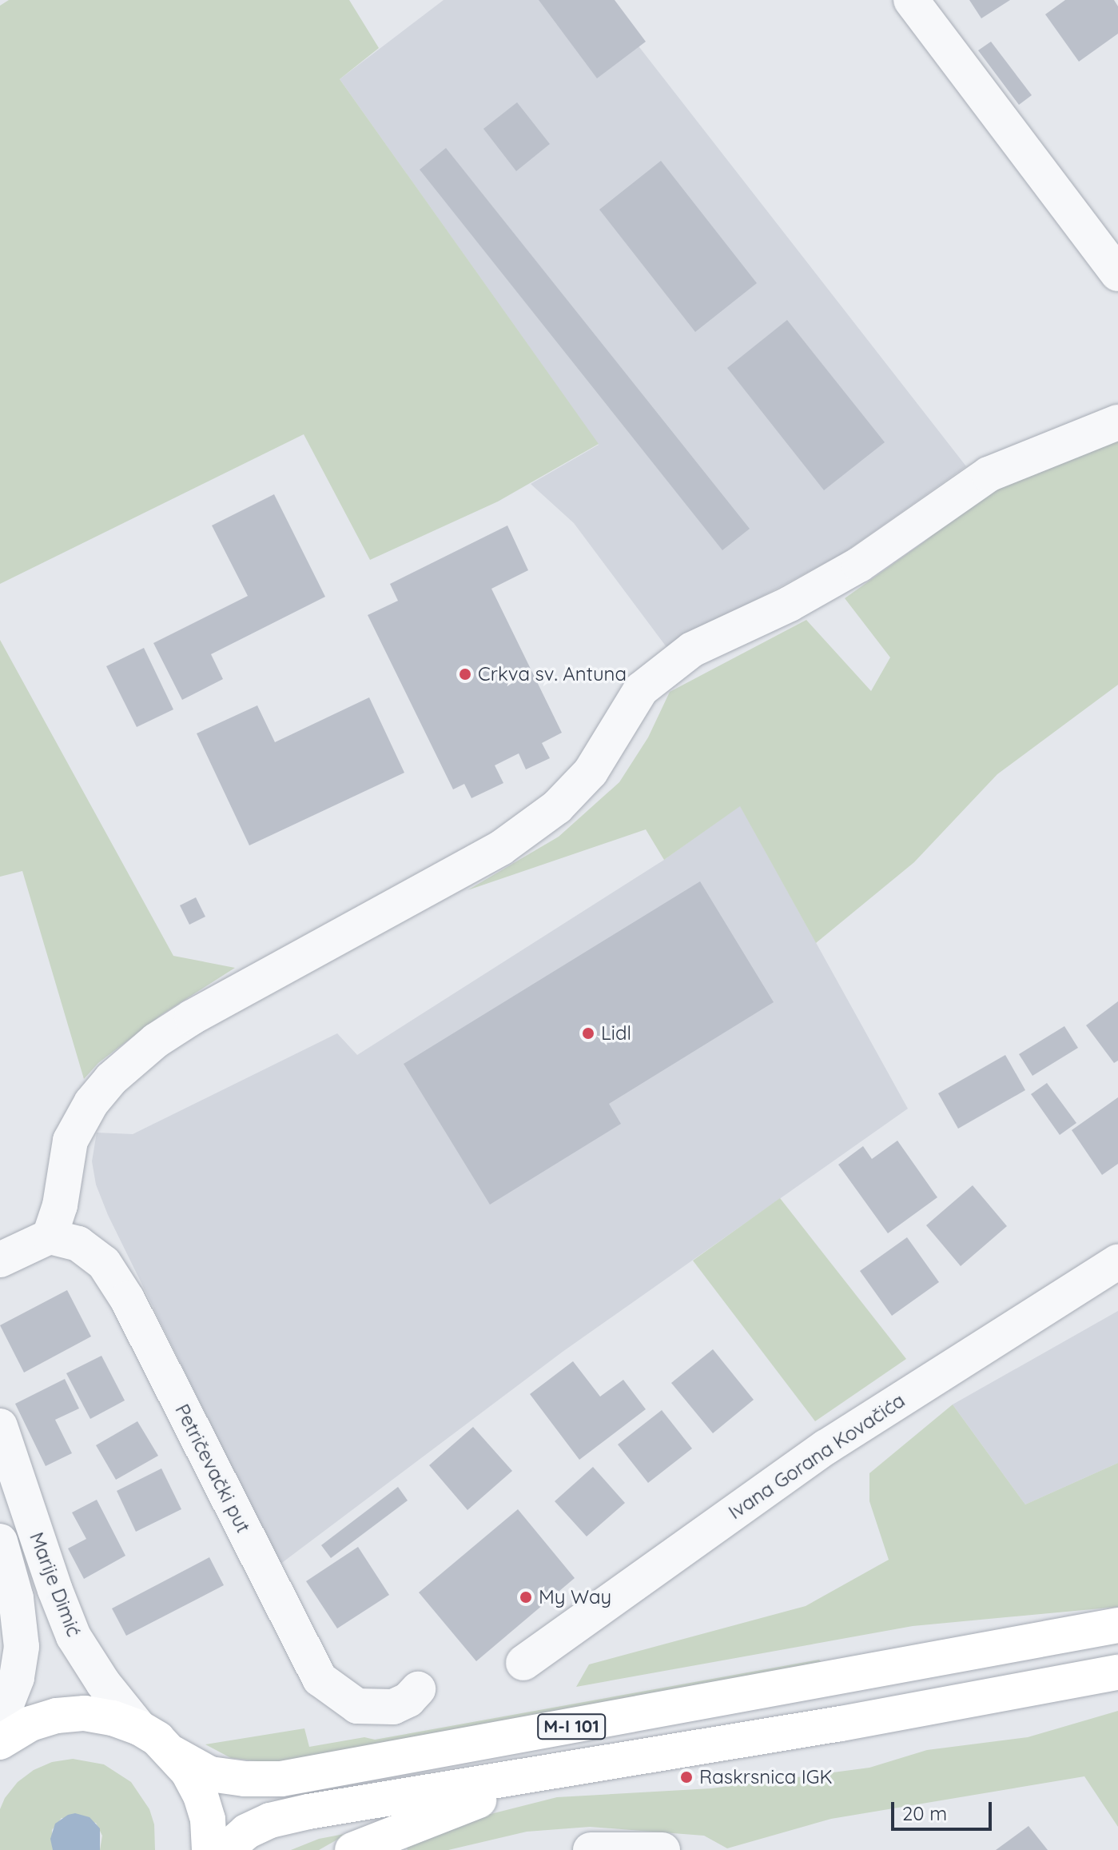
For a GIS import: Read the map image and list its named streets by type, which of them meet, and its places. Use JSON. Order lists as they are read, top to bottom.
{
  "streets": {
    "main road": ["M-I 101"],
    "street": ["Ivana Gorana Kovačića", "Petričevački put", "Marije Dimić"]
  },
  "crossings": [
    ["Marije Dimić", "M-I 101"]
  ],
  "places": [
    "Crkva sv. Antuna",
    "Lidl",
    "My Way",
    "Raskrsnica IGK"
  ],
  "scale_bar": "20 m"
}
